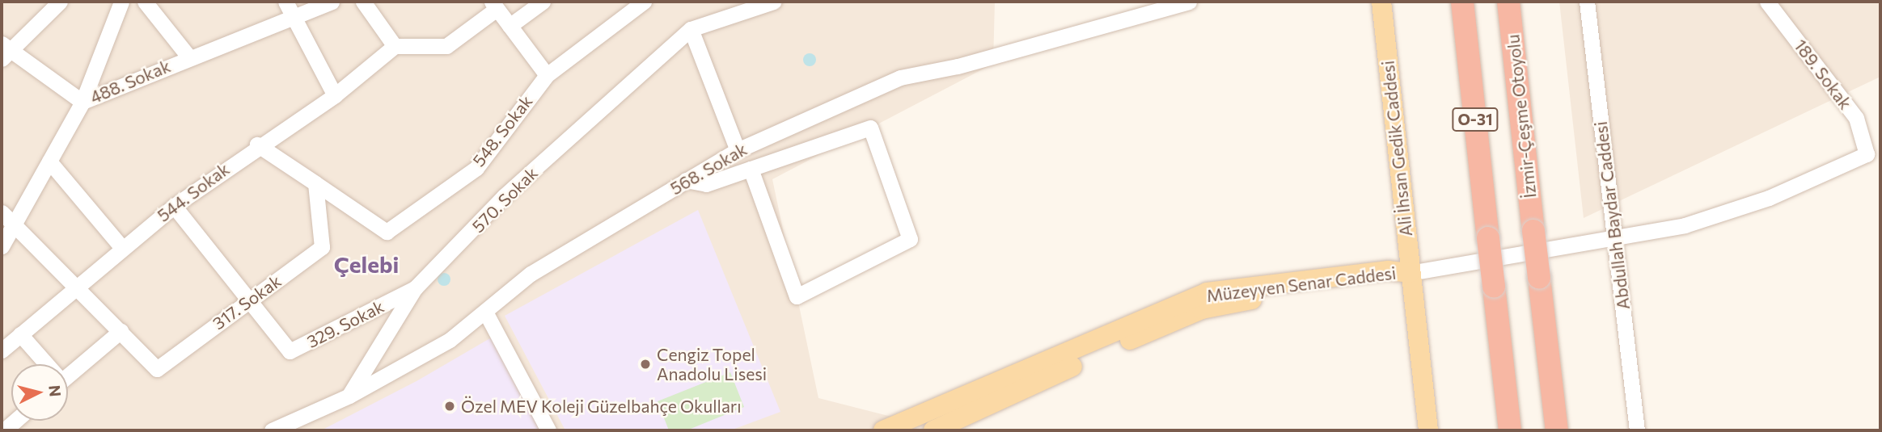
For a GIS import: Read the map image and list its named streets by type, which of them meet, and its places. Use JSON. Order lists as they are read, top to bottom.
{
  "streets": {
    "highway": ["İzmir-Çeşme Otoyolu", "O-31"],
    "main road": ["Ali İhsan Gedik Caddesi", "Müzeyyen Senar Caddesi"],
    "street": [
      "189. Sokak",
      "488. Sokak",
      "548. Sokak",
      "568. Sokak",
      "544. Sokak",
      "570. Sokak",
      "Abdullah Baydar Caddesi",
      "317. Sokak",
      "329. Sokak"
    ]
  },
  "crossings": [
    ["189. Sokak", "Abdullah Baydar Caddesi"],
    ["488. Sokak", "317. Sokak"],
    ["548. Sokak", "317. Sokak"],
    ["Ali İhsan Gedik Caddesi", "Müzeyyen Senar Caddesi"],
    ["568. Sokak", "570. Sokak"],
    ["544. Sokak", "317. Sokak"],
    ["544. Sokak", "329. Sokak"],
    ["570. Sokak", "329. Sokak"],
    ["317. Sokak", "329. Sokak"]
  ],
  "districts": ["Çelebi"],
  "places": ["Cengiz Topel Anadolu Lisesi", "Özel MEV Koleji Güzelbahçe Okulları"],
  "north": "right"
}
